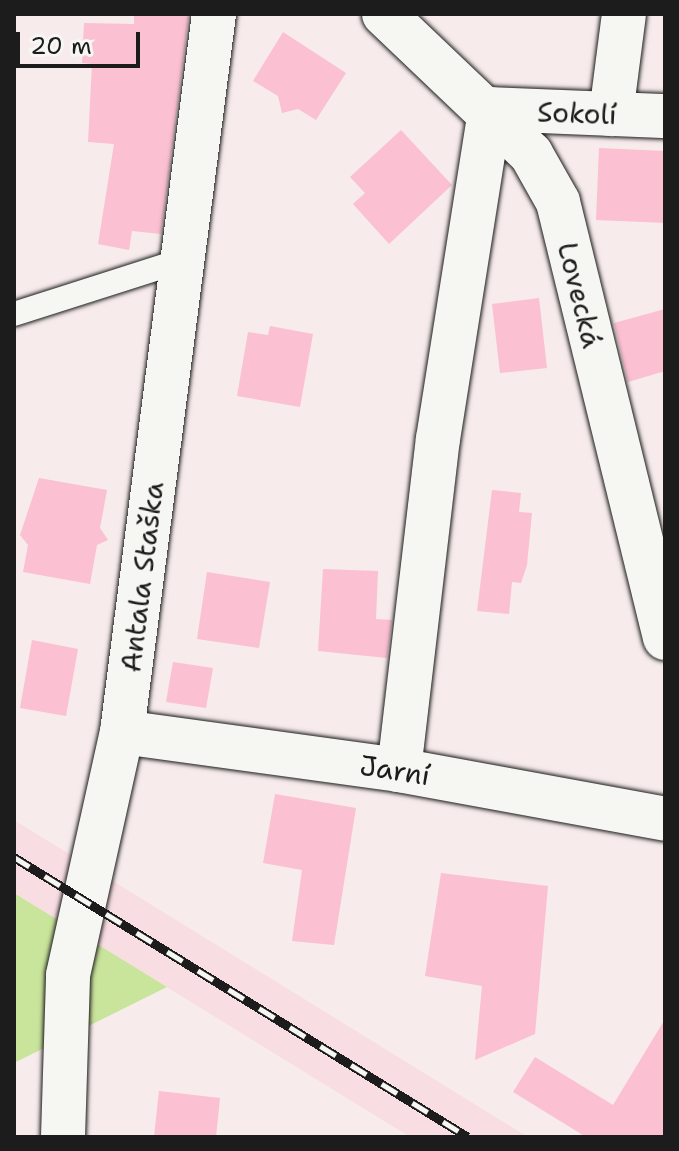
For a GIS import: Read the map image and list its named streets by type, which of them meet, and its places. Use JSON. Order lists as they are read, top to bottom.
{
  "streets": {
    "street": [
      "Sokolí",
      "Lovecká",
      "Antala Staška",
      "Jarní"
    ]
  },
  "crossings": [
    ["Sokolí", "Lovecká"],
    ["Antala Staška", "Jarní"]
  ],
  "scale_bar": "20 m"
}
